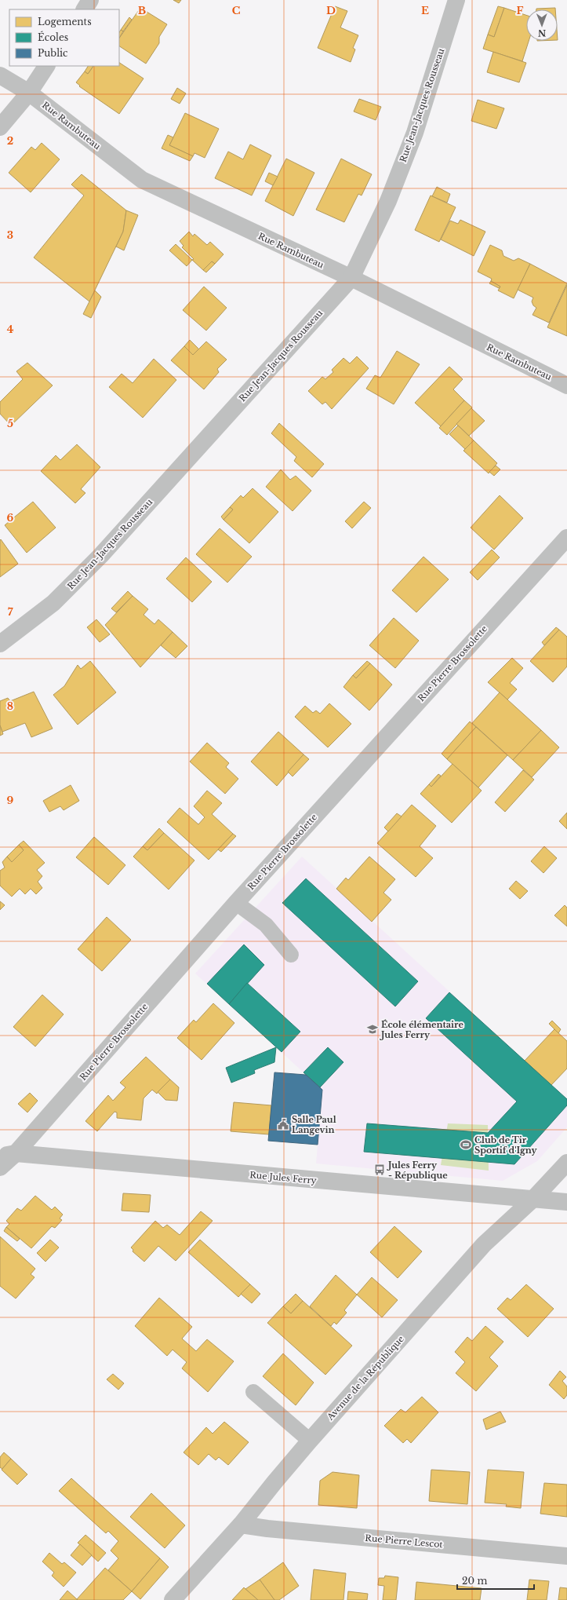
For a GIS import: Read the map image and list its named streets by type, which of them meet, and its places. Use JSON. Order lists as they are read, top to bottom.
{
  "streets": {
    "street": [
      "Rue Jean-Jacques Rousseau",
      "Rue Rambuteau",
      "Rue Pierre Brossolette",
      "Rue Jules Ferry",
      "Avenue de la République",
      "Rue Pierre Lescot"
    ]
  },
  "crossings": [
    ["Rue Jean-Jacques Rousseau", "Rue Rambuteau"],
    ["Rue Pierre Brossolette", "Rue Jules Ferry"],
    ["Rue Jules Ferry", "Avenue de la République"],
    ["Avenue de la République", "Rue Pierre Lescot"]
  ],
  "places": {
    "school or university": ["École élémentaire Jules Ferry"],
    "public building": ["Salle Paul Langevin"],
    "sports": ["Club de Tir Sportif d'Igny"],
    "bus stop": ["Jules Ferry - République"]
  },
  "legend": ["Logements", "Écoles", "Public"],
  "scale_bar": "20 m",
  "north": "bottom",
  "grid": {
    "columns": [
      "B",
      "C",
      "D",
      "E",
      "F"
    ],
    "rows": [
      "2",
      "3",
      "4",
      "5",
      "6",
      "7",
      "8",
      "9"
    ]
  }
}
